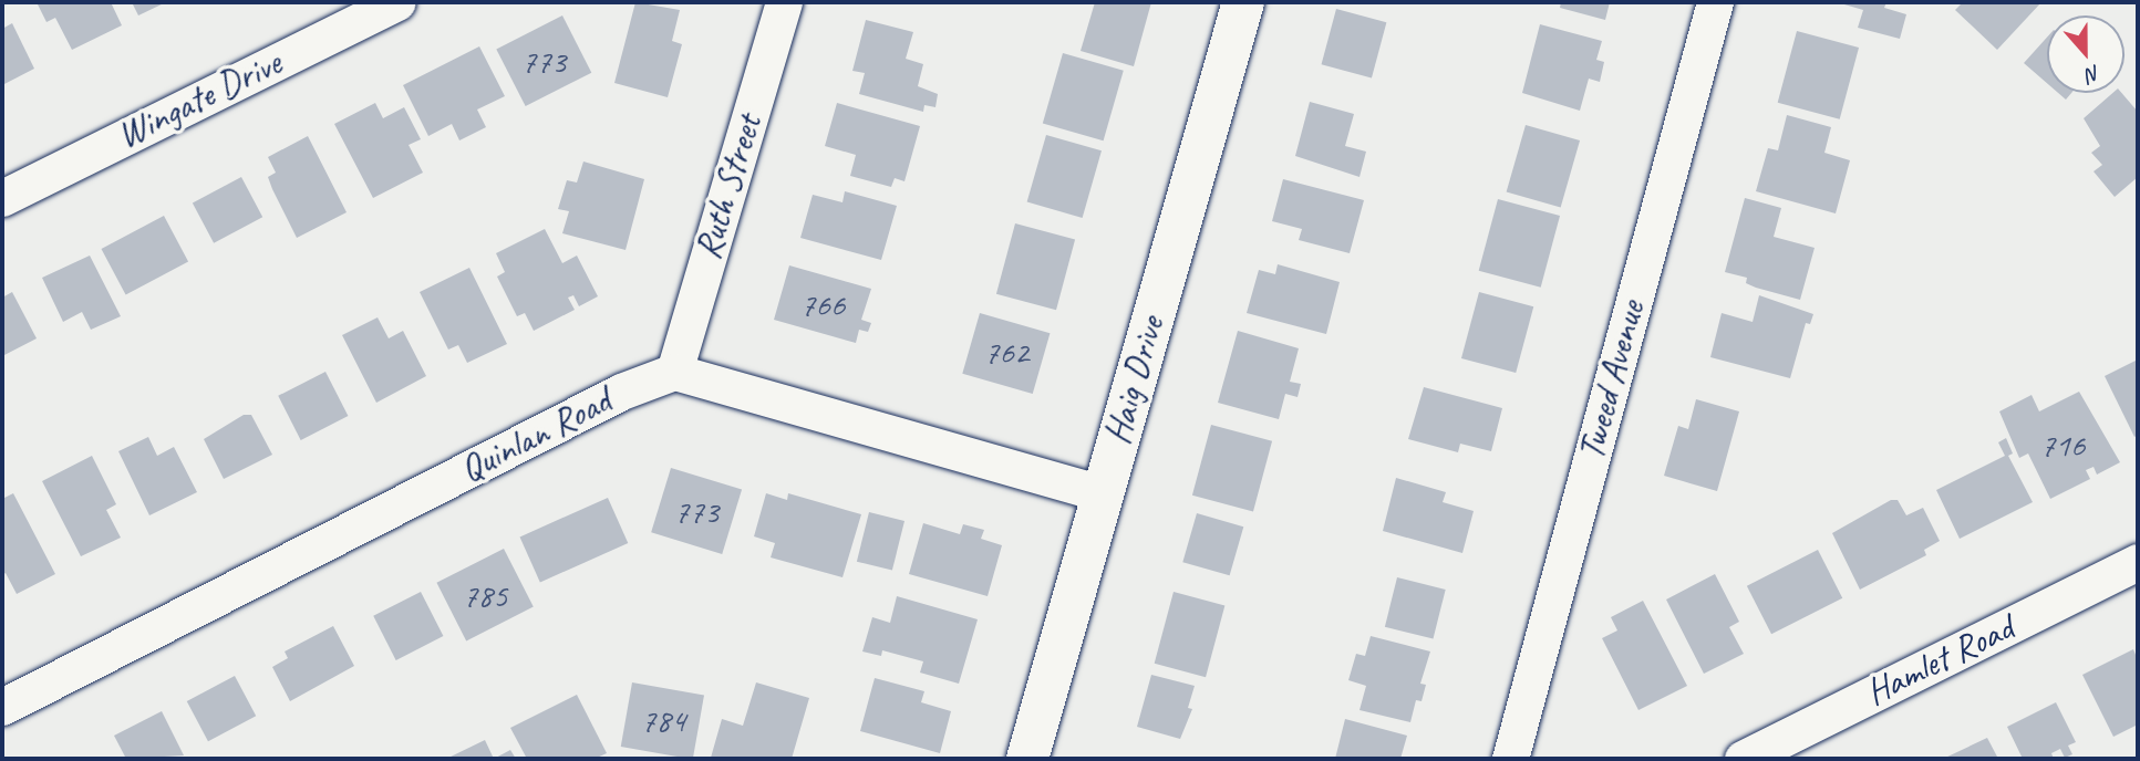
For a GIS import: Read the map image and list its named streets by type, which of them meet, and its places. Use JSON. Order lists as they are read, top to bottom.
{
  "streets": {
    "street": [
      "Wingate Drive",
      "Ruth Street",
      "Haig Drive",
      "Tweed Avenue",
      "Quinlan Road",
      "Hamlet Road"
    ]
  },
  "crossings": [
    ["Ruth Street", "Quinlan Road"]
  ],
  "house_numbers": [
    "773",
    "766",
    "762",
    "716",
    "773",
    "785",
    "784"
  ],
  "north": "bottom"
}
